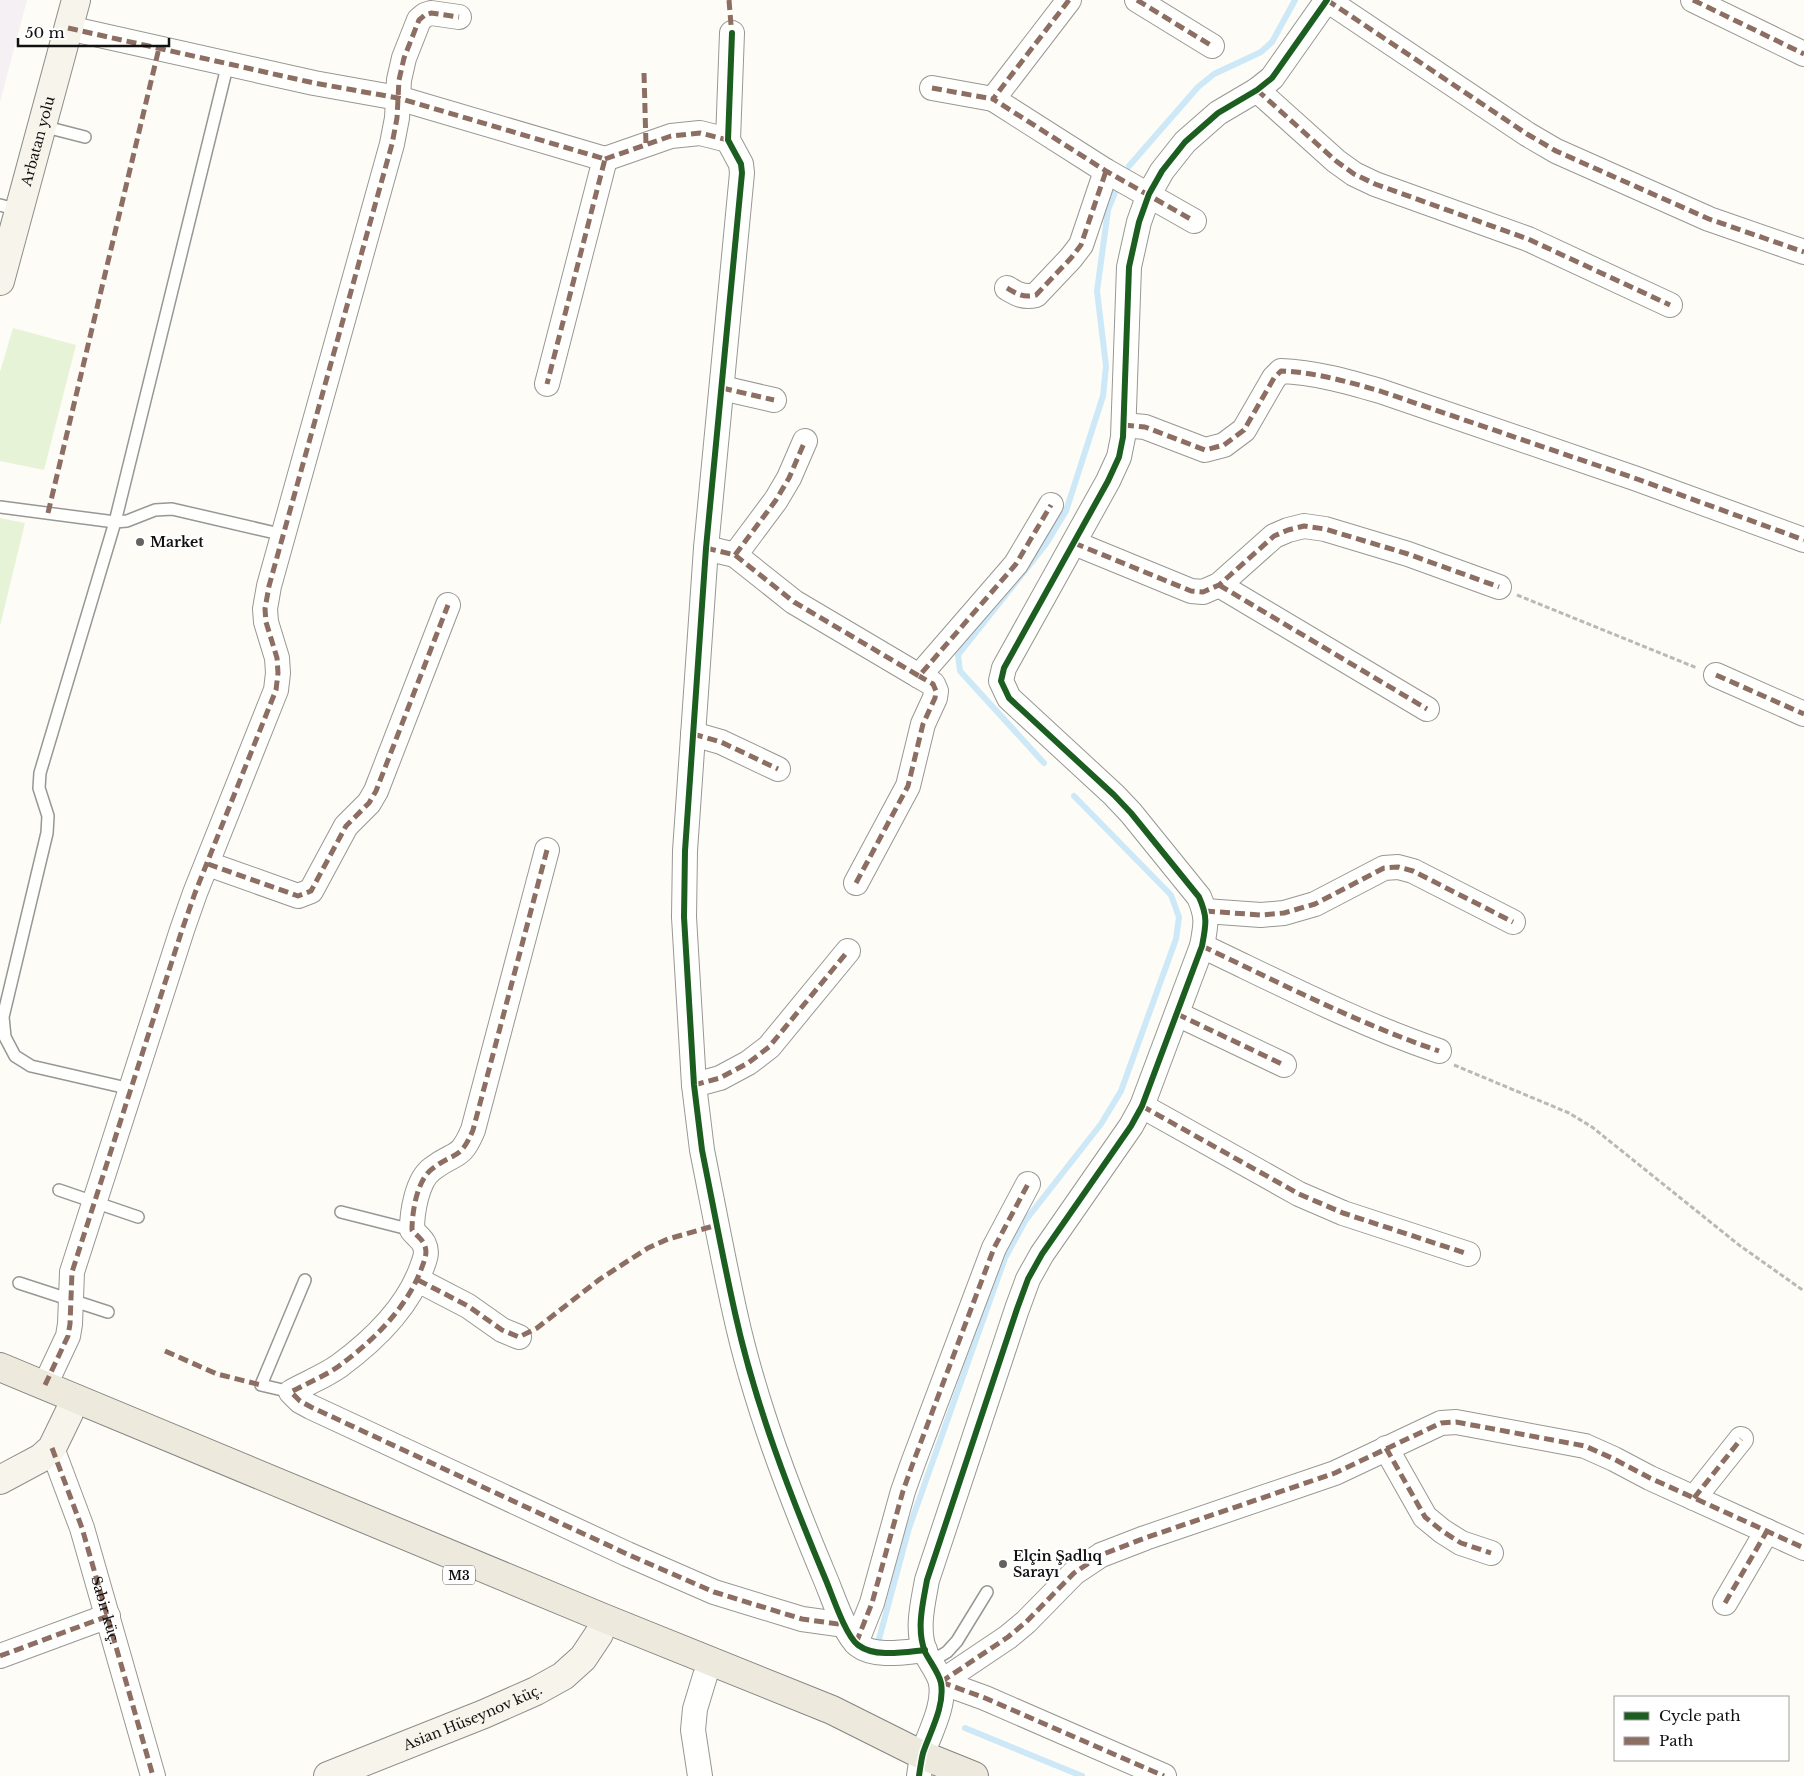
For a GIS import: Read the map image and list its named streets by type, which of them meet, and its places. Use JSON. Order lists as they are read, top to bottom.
{
  "streets": {
    "main road": ["M3"],
    "street": ["Arbatan yolu", "Sabir küç.", "Asian Hüseynov küç."]
  },
  "crossings": [
    ["M3", "Asian Hüseynov küç."]
  ],
  "places": ["Market", "Elçin Şadlıq Sarayı"],
  "legend": ["Cycle path", "Path"],
  "scale_bar": "50 m"
}
